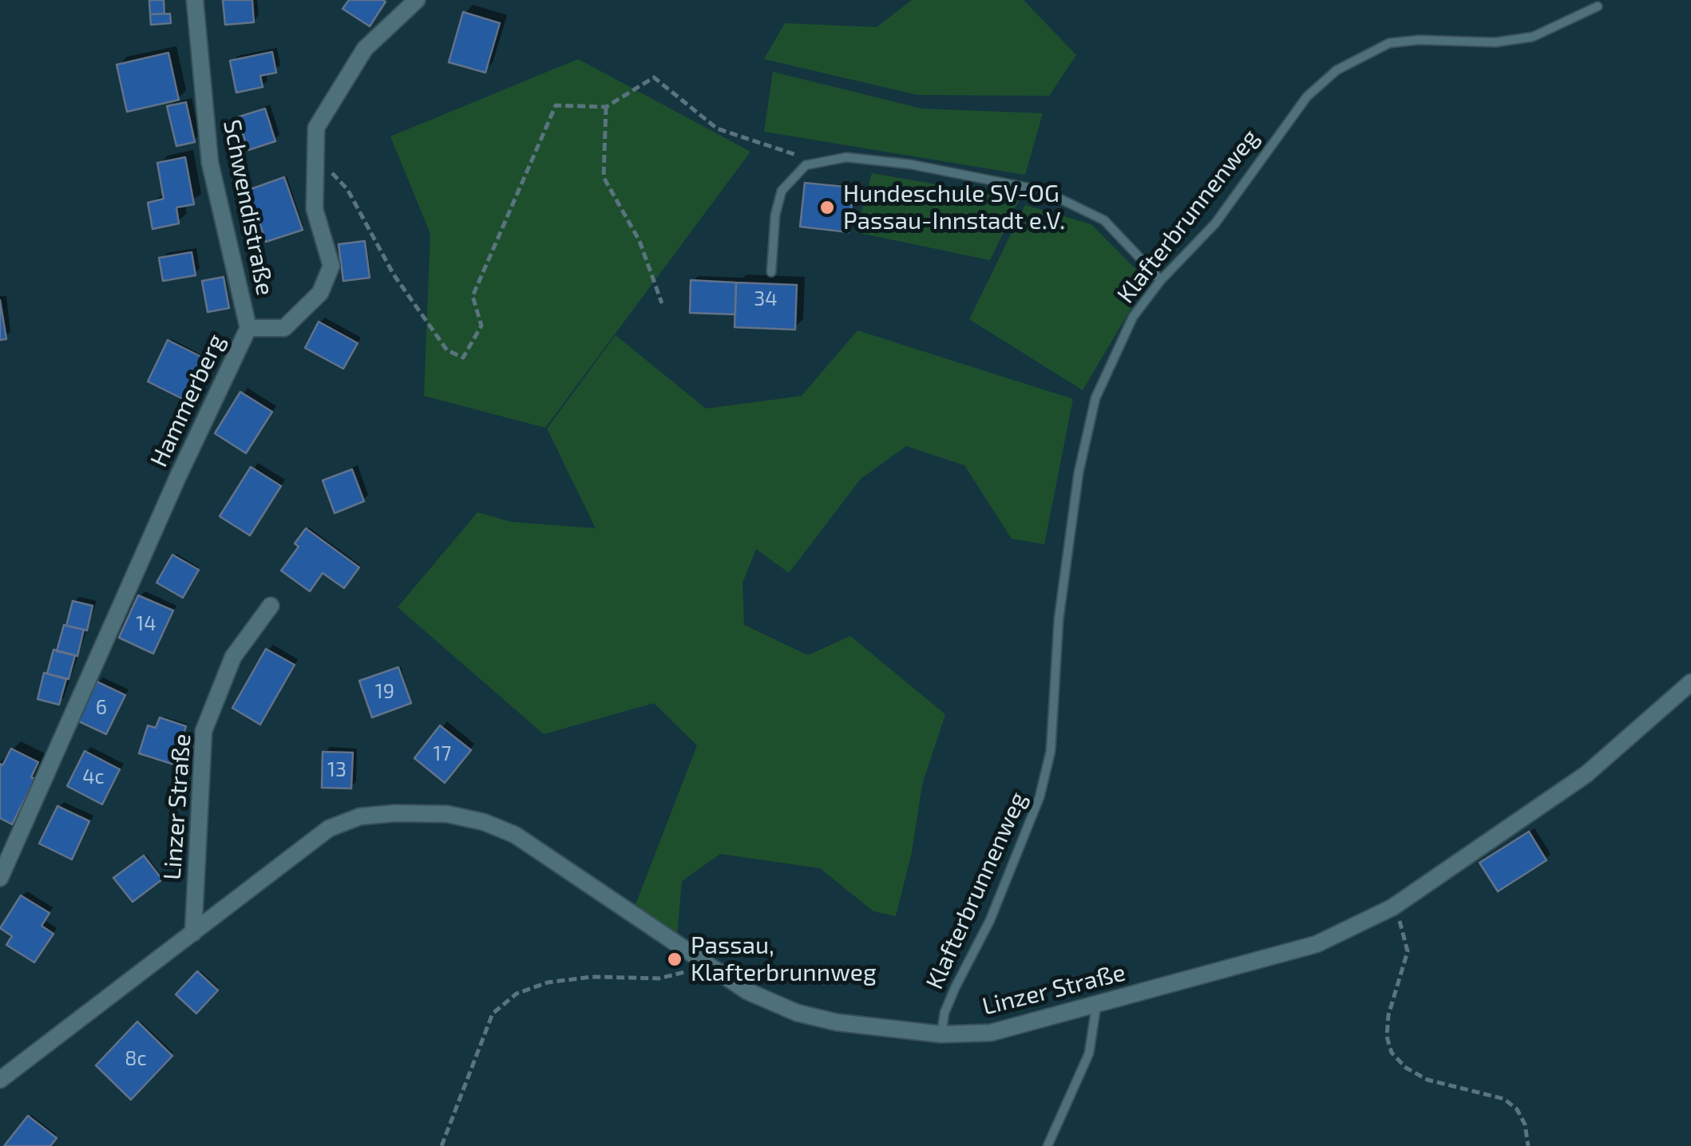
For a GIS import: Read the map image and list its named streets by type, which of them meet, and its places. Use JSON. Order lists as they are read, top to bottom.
{
  "streets": {
    "street": ["Schwendistraße", "Hammerberg", "Linzer Straße"],
    "lane": ["Klafterbrunnenweg"]
  },
  "crossings": [
    ["Schwendistraße", "Hammerberg"],
    ["Klafterbrunnenweg", "Linzer Straße"]
  ],
  "places": ["Hundeschule SV-OG Passau-Innstadt e.V.", "Passau, Klafterbrunnweg"],
  "house_numbers": [
    "34",
    "14",
    "19",
    "6",
    "17",
    "13",
    "4c",
    "8c"
  ]
}
